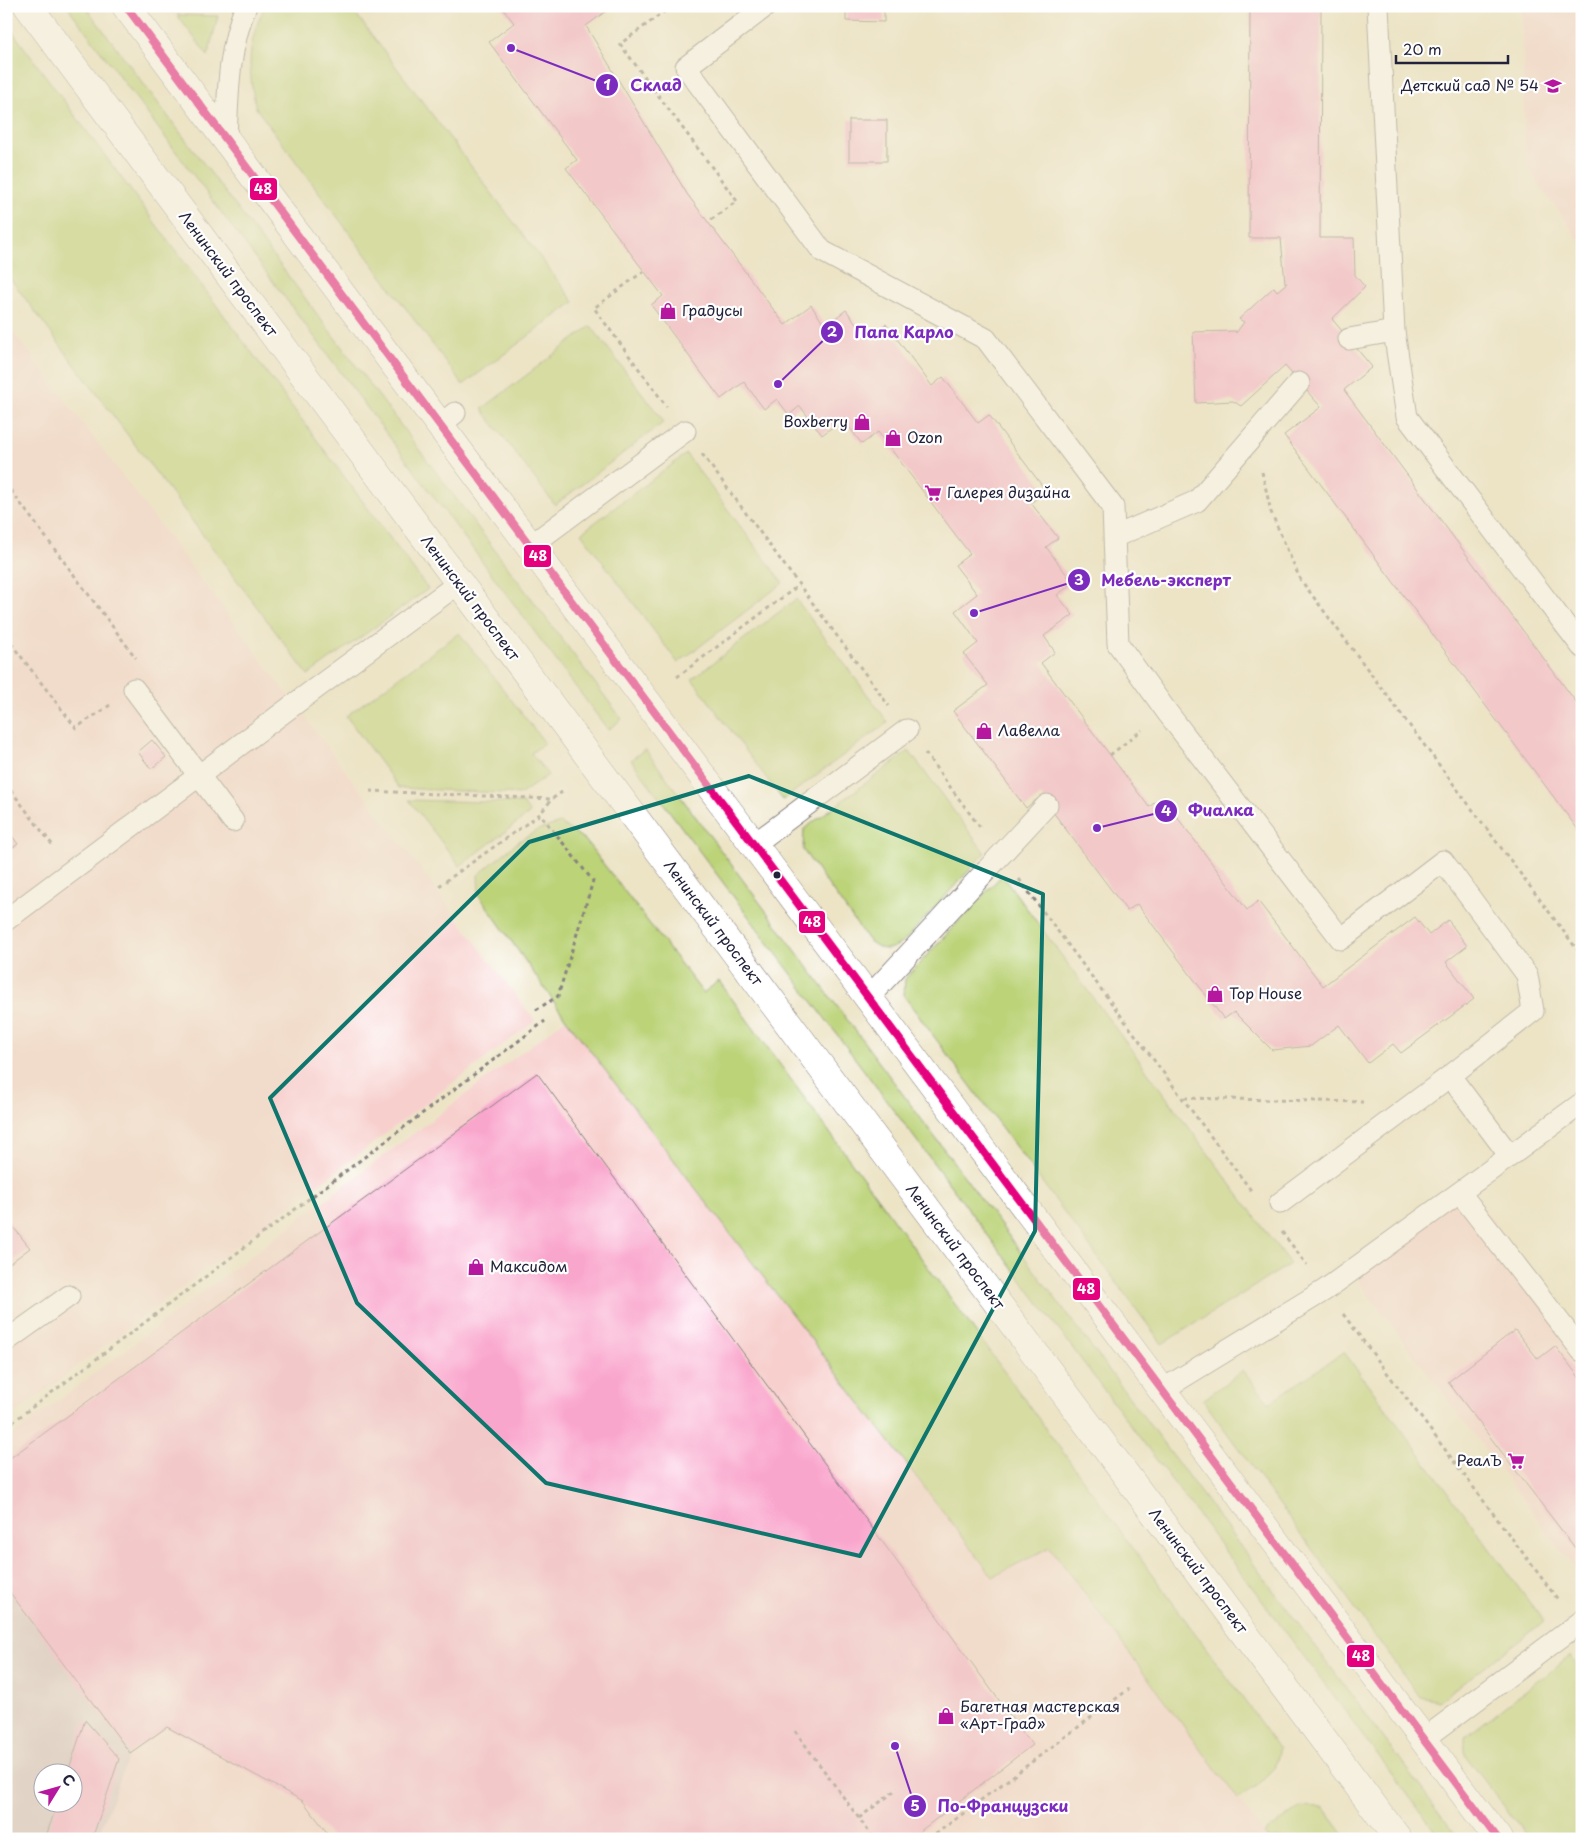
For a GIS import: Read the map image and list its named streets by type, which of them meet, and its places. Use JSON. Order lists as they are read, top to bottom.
{
  "streets": {
    "main road": ["Ленинский проспект"]
  },
  "places": {
    "other": [
      "Склад",
      "Папа Карло",
      "Мебель-эксперт",
      "Фиалка",
      "По-Французски"
    ],
    "school or university": ["Детский сад № 54"],
    "shop": [
      "Градусы",
      "Boxberry",
      "Ozon",
      "Лавелла",
      "Top House",
      "Максидом",
      "Багетная мастерская «Арт-Град»"
    ],
    "supermarket": ["Галерея дизайна", "РеалЪ"]
  },
  "lines": ["transit line 48"],
  "scale_bar": "20 m",
  "north": "top right"
}
